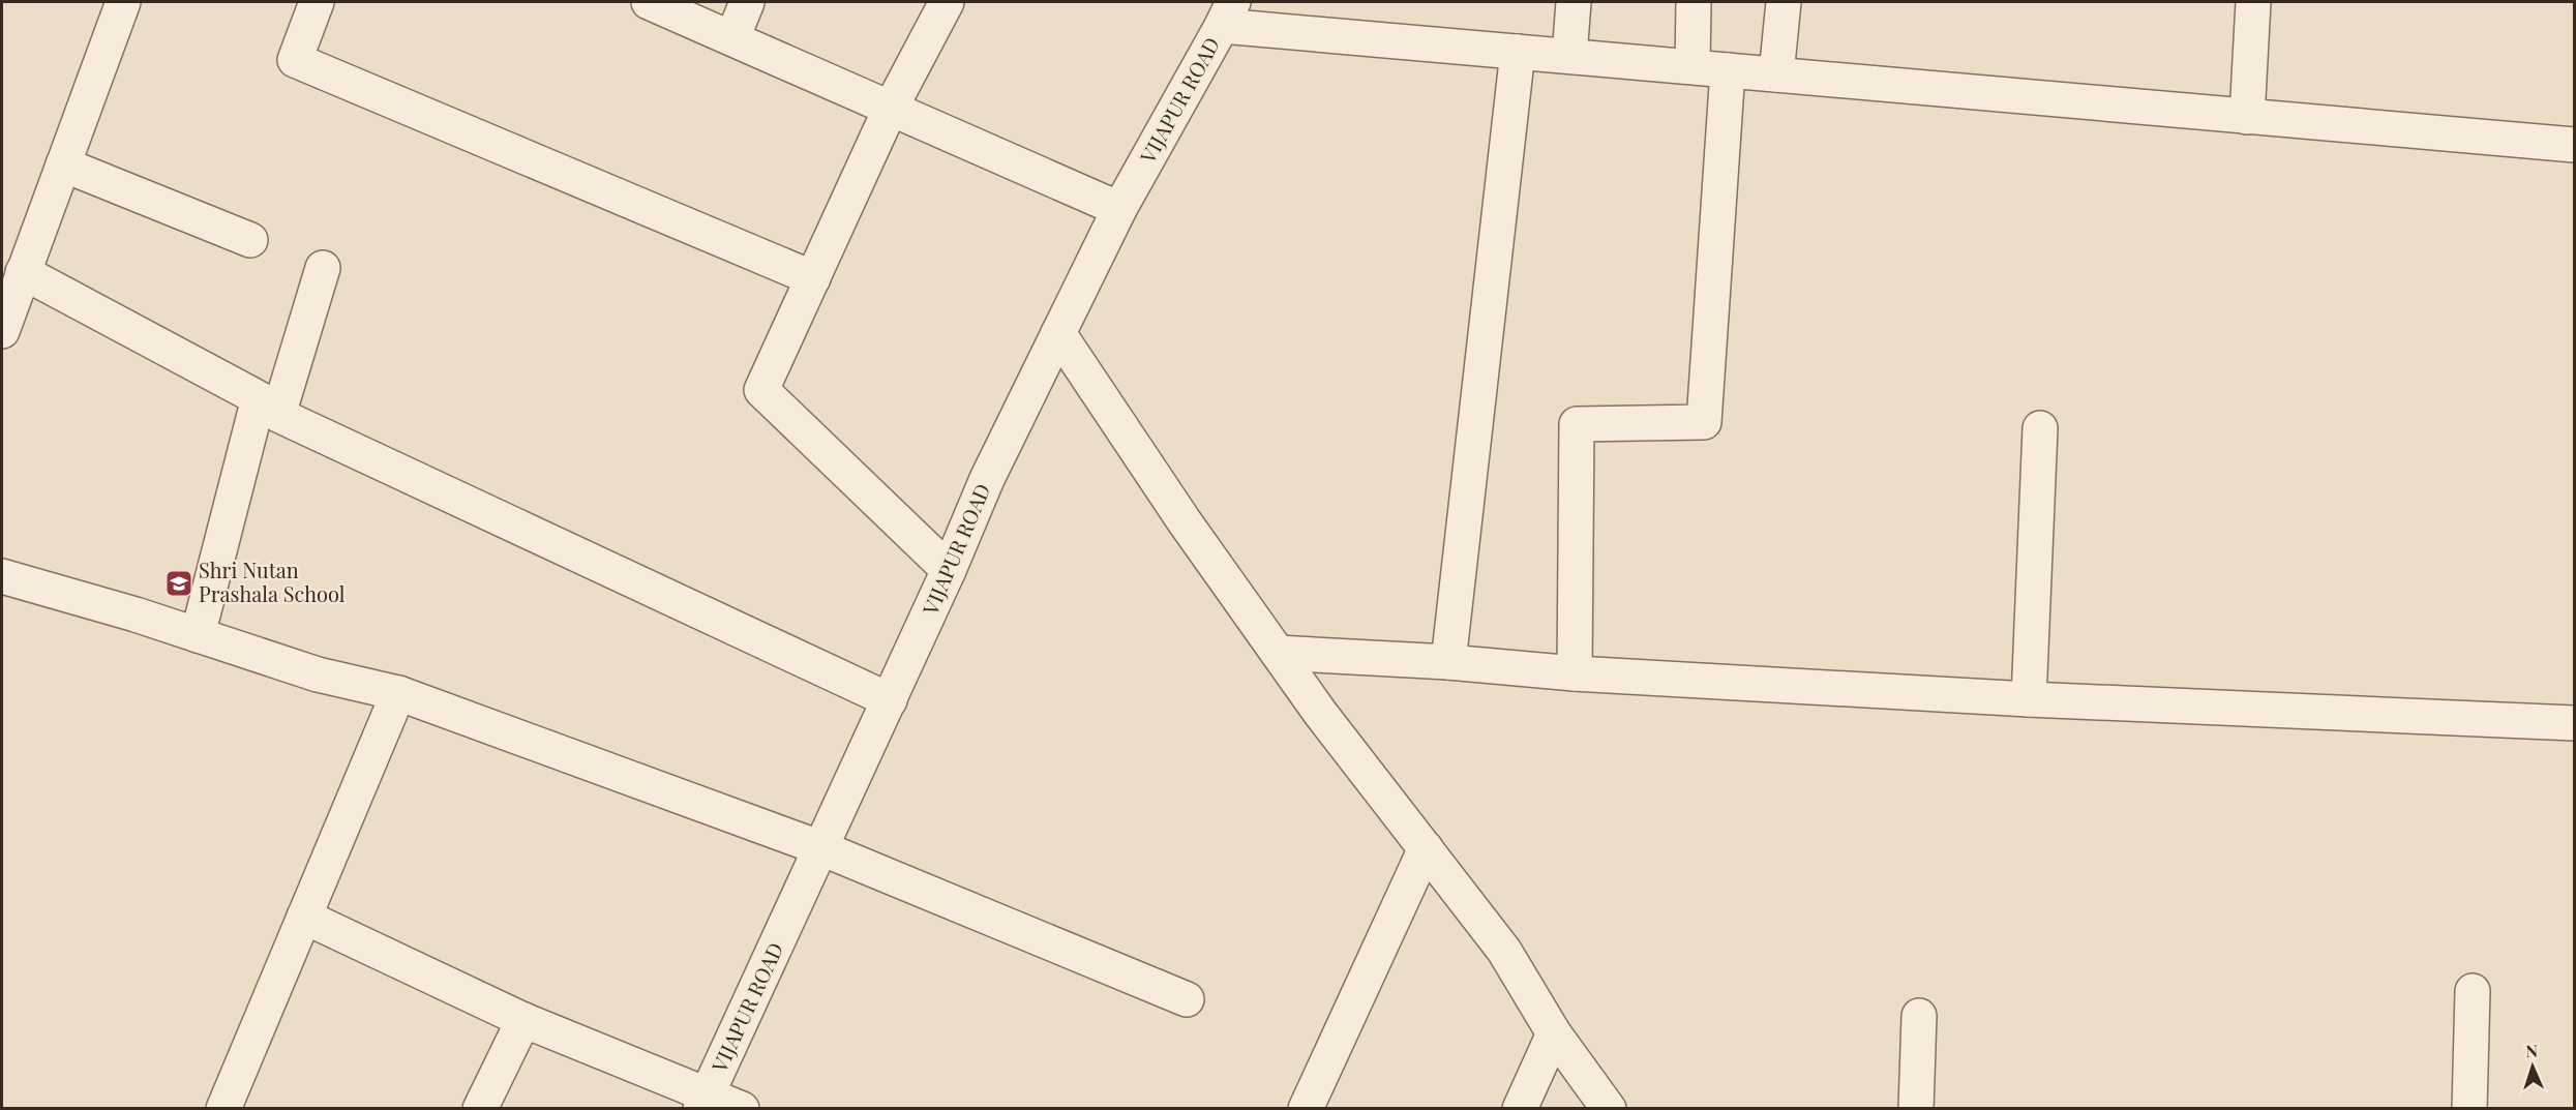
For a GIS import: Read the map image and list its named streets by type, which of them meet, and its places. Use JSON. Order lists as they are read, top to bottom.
{
  "streets": {
    "street": ["VIJAPUR ROAD"]
  },
  "places": {
    "school or university": ["Shri Nutan Prashala School"]
  },
  "north": "top"
}
